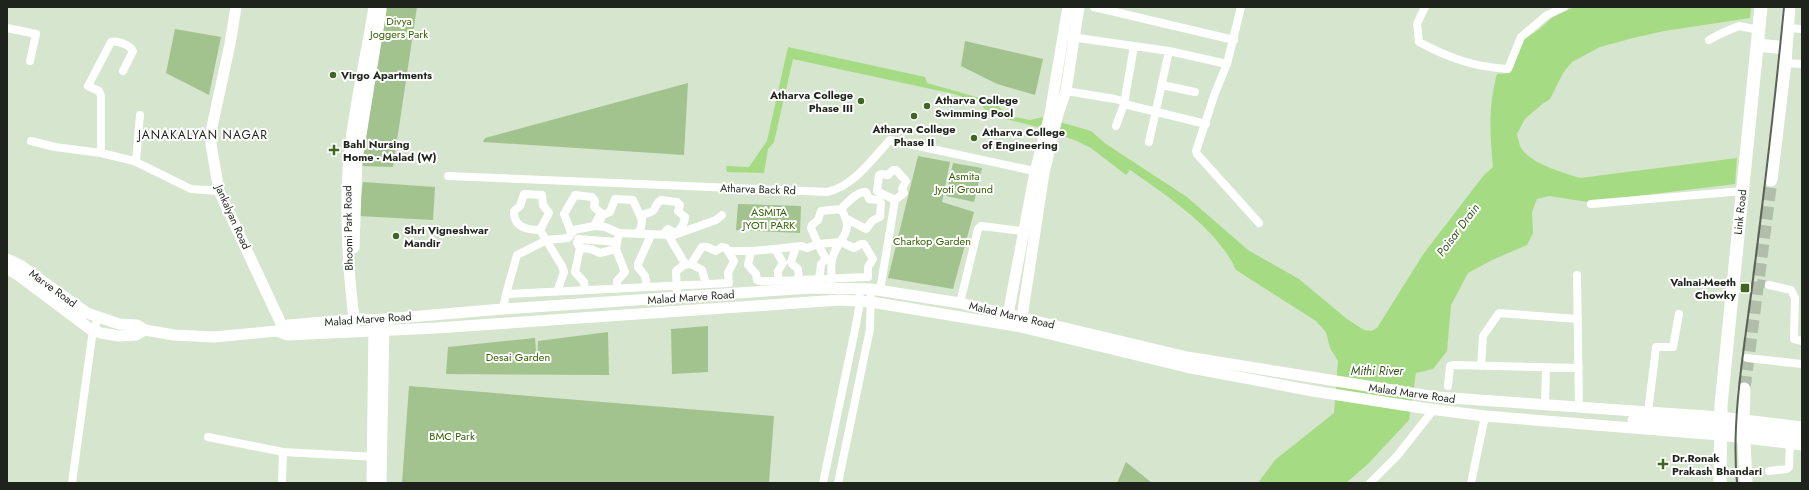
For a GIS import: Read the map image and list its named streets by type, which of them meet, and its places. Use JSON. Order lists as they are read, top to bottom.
{
  "streets": {
    "main road": [
      "Link Road",
      "Jankalyan Road",
      "Bhoomi Park Road",
      "Marve Road",
      "Malad Marve Road"
    ],
    "street": ["Atharva Back Rd"]
  },
  "crossings": [
    ["Link Road", "Malad Marve Road"],
    ["Jankalyan Road", "Malad Marve Road"],
    ["Bhoomi Park Road", "Malad Marve Road"]
  ],
  "districts": ["JANAKALYAN NAGAR"],
  "water": ["Poisar Drain", "Mithi River"],
  "parks": [
    "Divya Joggers Park",
    "Asmita Jyoti Ground",
    "ASMITA JYOTI PARK",
    "Charkop Garden",
    "Desai Garden",
    "BMC Park"
  ],
  "places": {
    "other": [
      "Virgo Apartments",
      "Atharva College Phase III",
      "Atharva College Swimming Pool",
      "Atharva College Phase II",
      "Atharva College of Engineering",
      "Shri Vigneshwar Mandir"
    ],
    "health": ["Bahl Nursing Home - Malad (W)", "Dr.Ronak Prakash Bhandari"],
    "transit": ["Valnai-Meeth Chowky"]
  }
}
